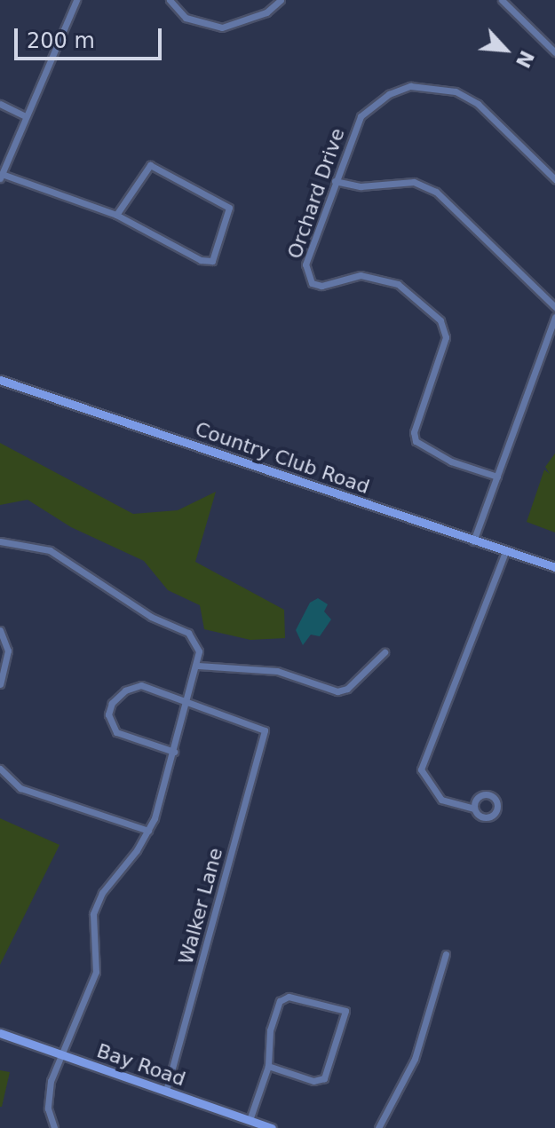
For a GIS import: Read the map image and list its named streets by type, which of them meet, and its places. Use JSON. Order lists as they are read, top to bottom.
{
  "streets": {
    "street": [
      "Orchard Drive",
      "Country Club Road",
      "Walker Lane",
      "Bay Road"
    ]
  },
  "crossings": [
    ["Walker Lane", "Bay Road"]
  ],
  "scale_bar": "200 m",
  "north": "bottom right"
}
